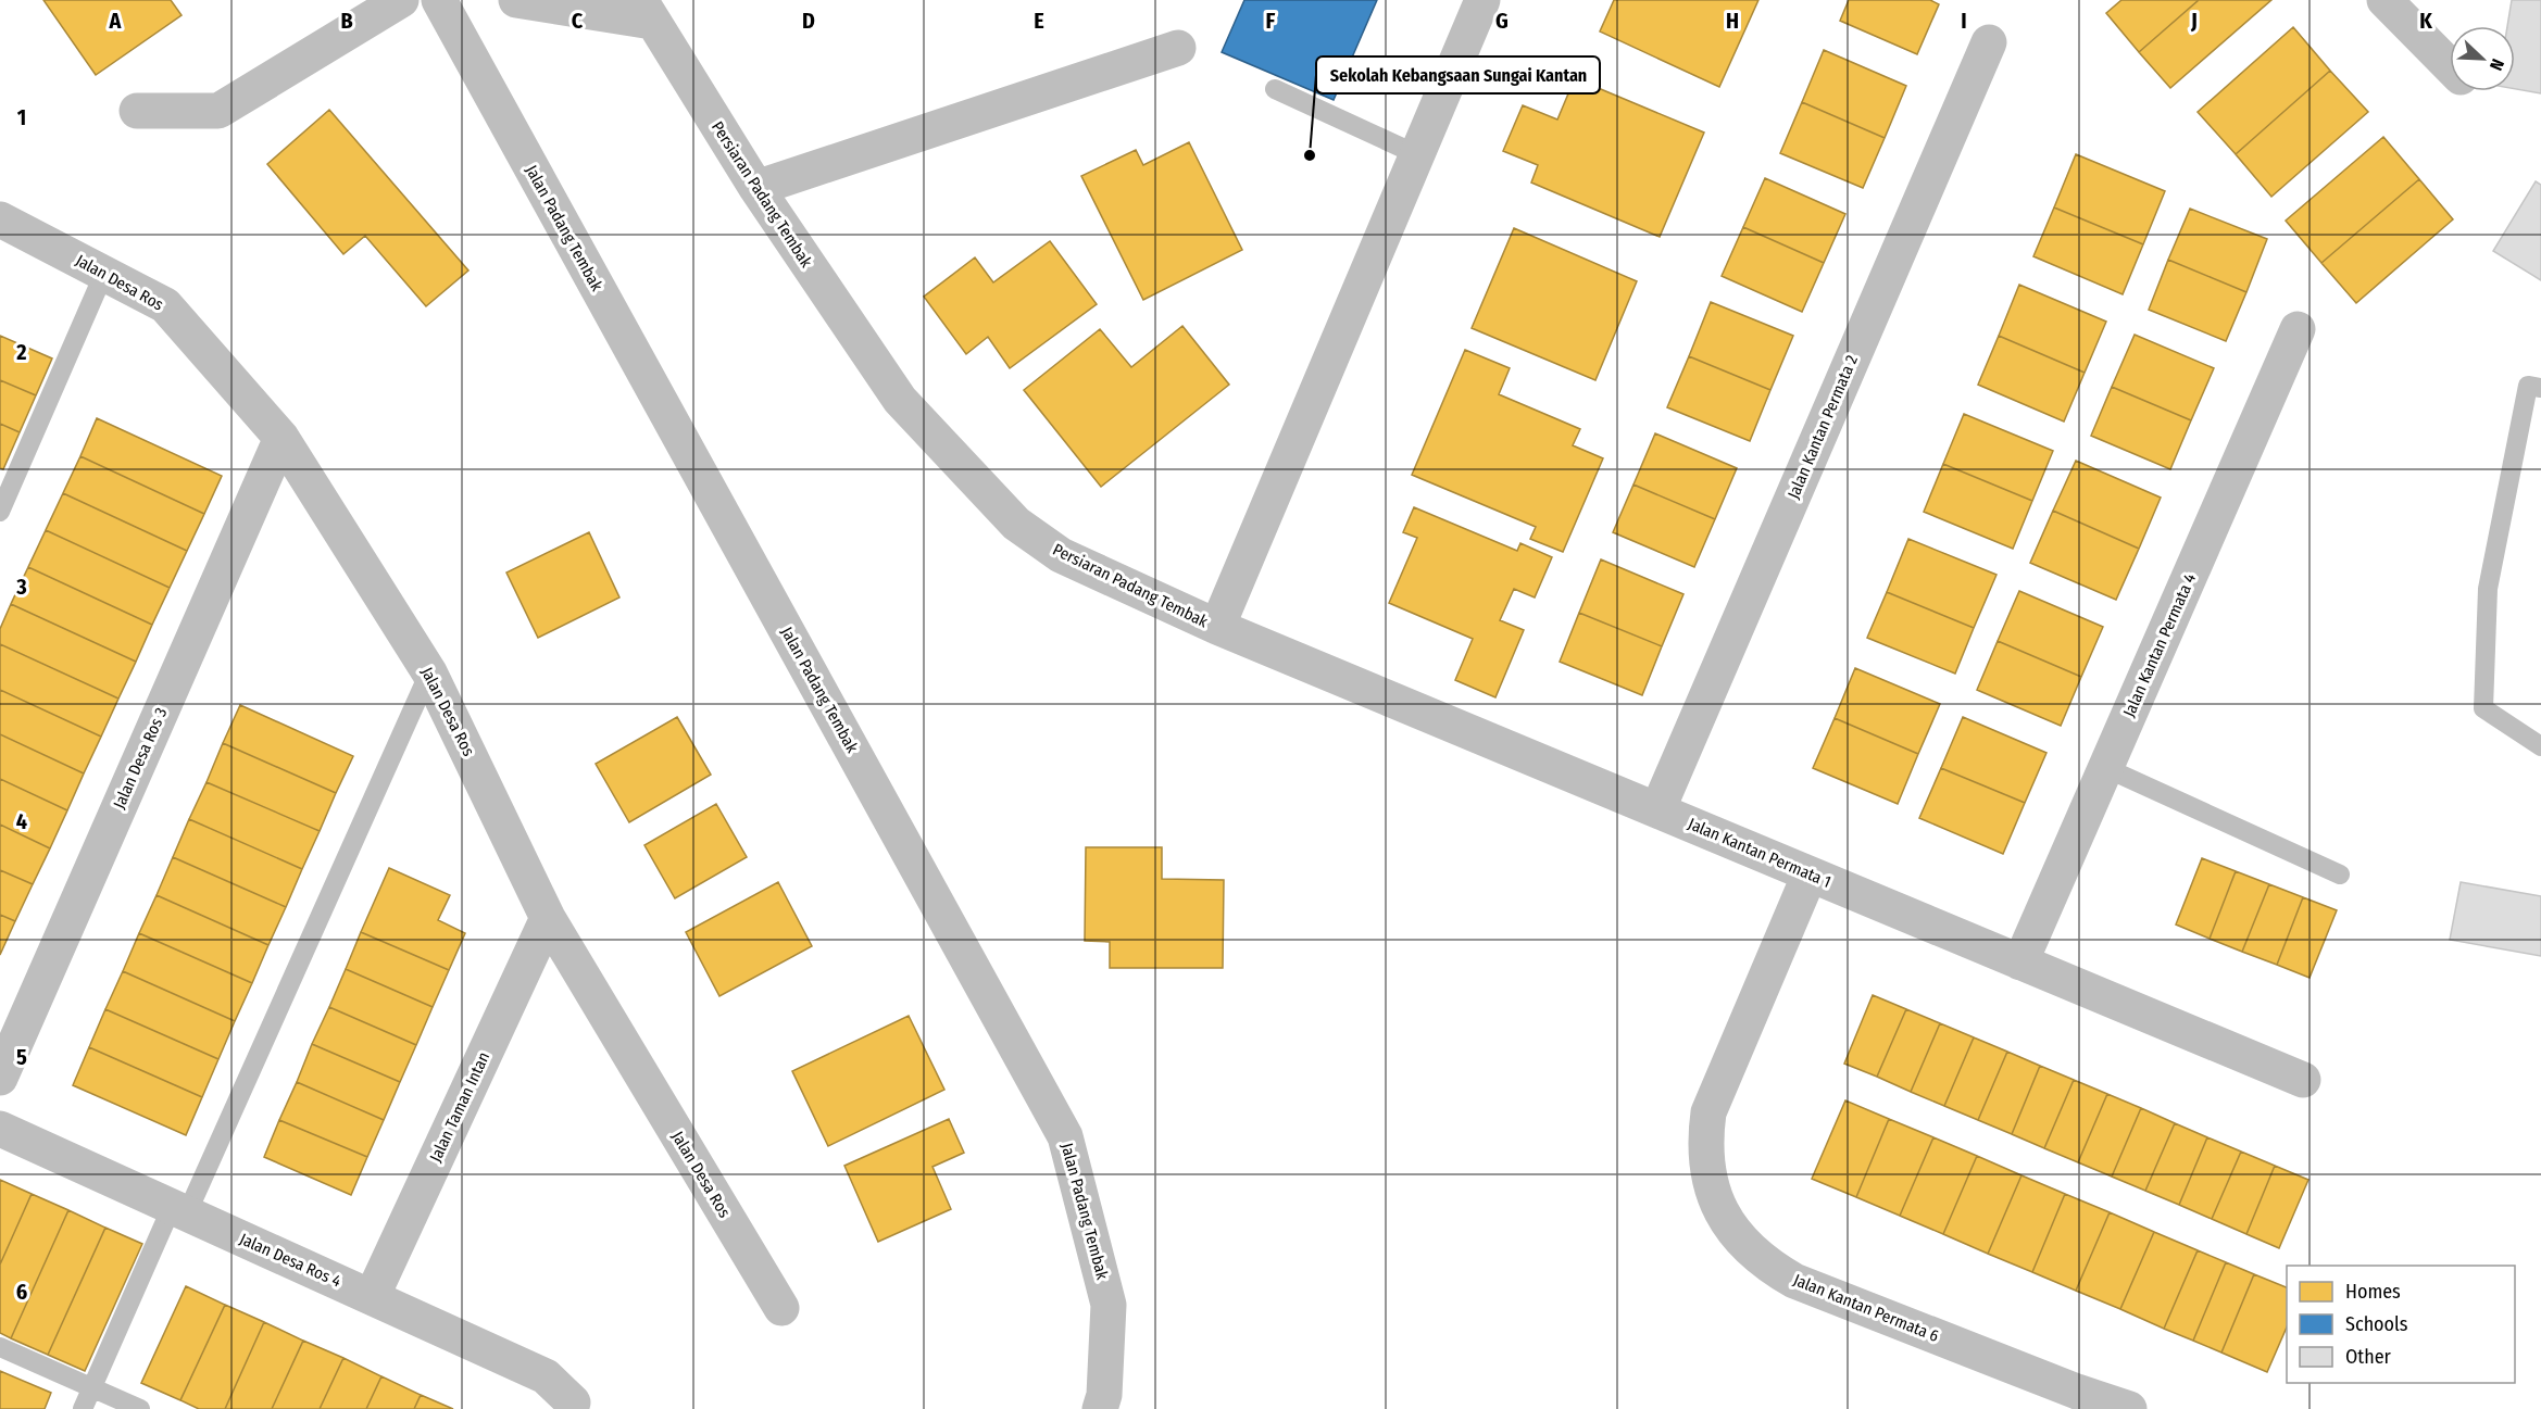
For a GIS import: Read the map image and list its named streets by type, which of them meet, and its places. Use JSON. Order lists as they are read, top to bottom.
{
  "streets": {
    "street": [
      "Persiaran Padang Tembak",
      "Jalan Padang Tembak",
      "Jalan Desa Ros",
      "Jalan Kantan Permata 2",
      "Jalan Kantan Permata 4",
      "Jalan Desa Ros 3",
      "Jalan Kantan Permata 1",
      "Jalan Taman Intan",
      "Jalan Desa Ros 4",
      "Jalan Kantan Permata 6"
    ]
  },
  "crossings": [
    ["Persiaran Padang Tembak", "Jalan Kantan Permata 1"],
    ["Jalan Desa Ros", "Jalan Desa Ros 3"],
    ["Jalan Desa Ros", "Jalan Taman Intan"],
    ["Jalan Kantan Permata 2", "Jalan Kantan Permata 1"],
    ["Jalan Kantan Permata 4", "Jalan Kantan Permata 1"],
    ["Jalan Kantan Permata 1", "Jalan Kantan Permata 6"],
    ["Jalan Taman Intan", "Jalan Desa Ros 4"]
  ],
  "places": ["Sekolah Kebangsaan Sungai Kantan"],
  "legend": ["Homes", "Schools", "Other"],
  "north": "bottom right",
  "grid": {
    "columns": [
      "A",
      "B",
      "C",
      "D",
      "E",
      "F",
      "G",
      "H",
      "I",
      "J",
      "K"
    ],
    "rows": [
      "1",
      "2",
      "3",
      "4",
      "5",
      "6"
    ]
  }
}
